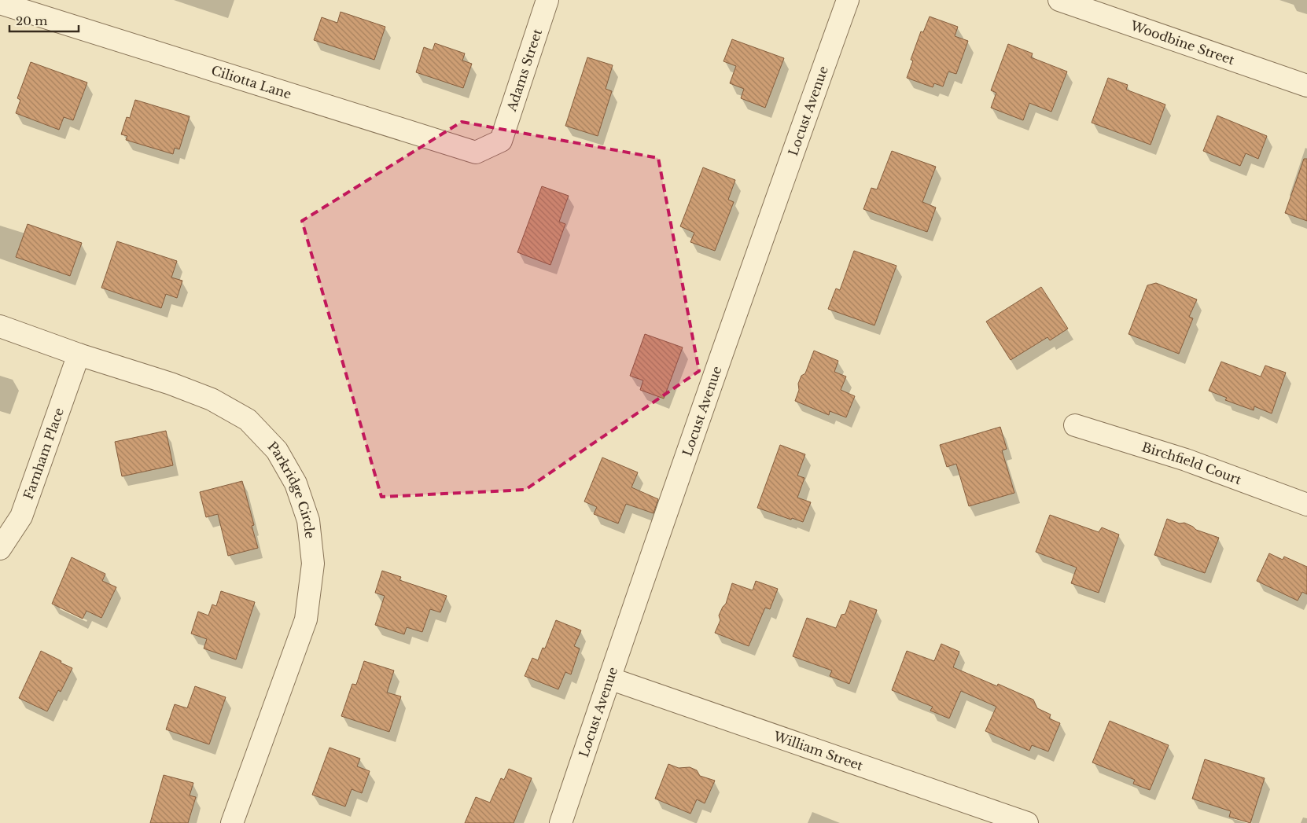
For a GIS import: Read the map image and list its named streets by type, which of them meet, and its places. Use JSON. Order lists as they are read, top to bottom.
{
  "streets": {
    "street": [
      "Woodbine Street",
      "Adams Street",
      "Ciliotta Lane",
      "Locust Avenue",
      "Farnham Place",
      "Birchfield Court",
      "Parkridge Circle",
      "William Street"
    ]
  },
  "crossings": [
    ["Adams Street", "Ciliotta Lane"],
    ["Locust Avenue", "William Street"],
    ["Farnham Place", "Parkridge Circle"]
  ],
  "scale_bar": "20 m"
}
